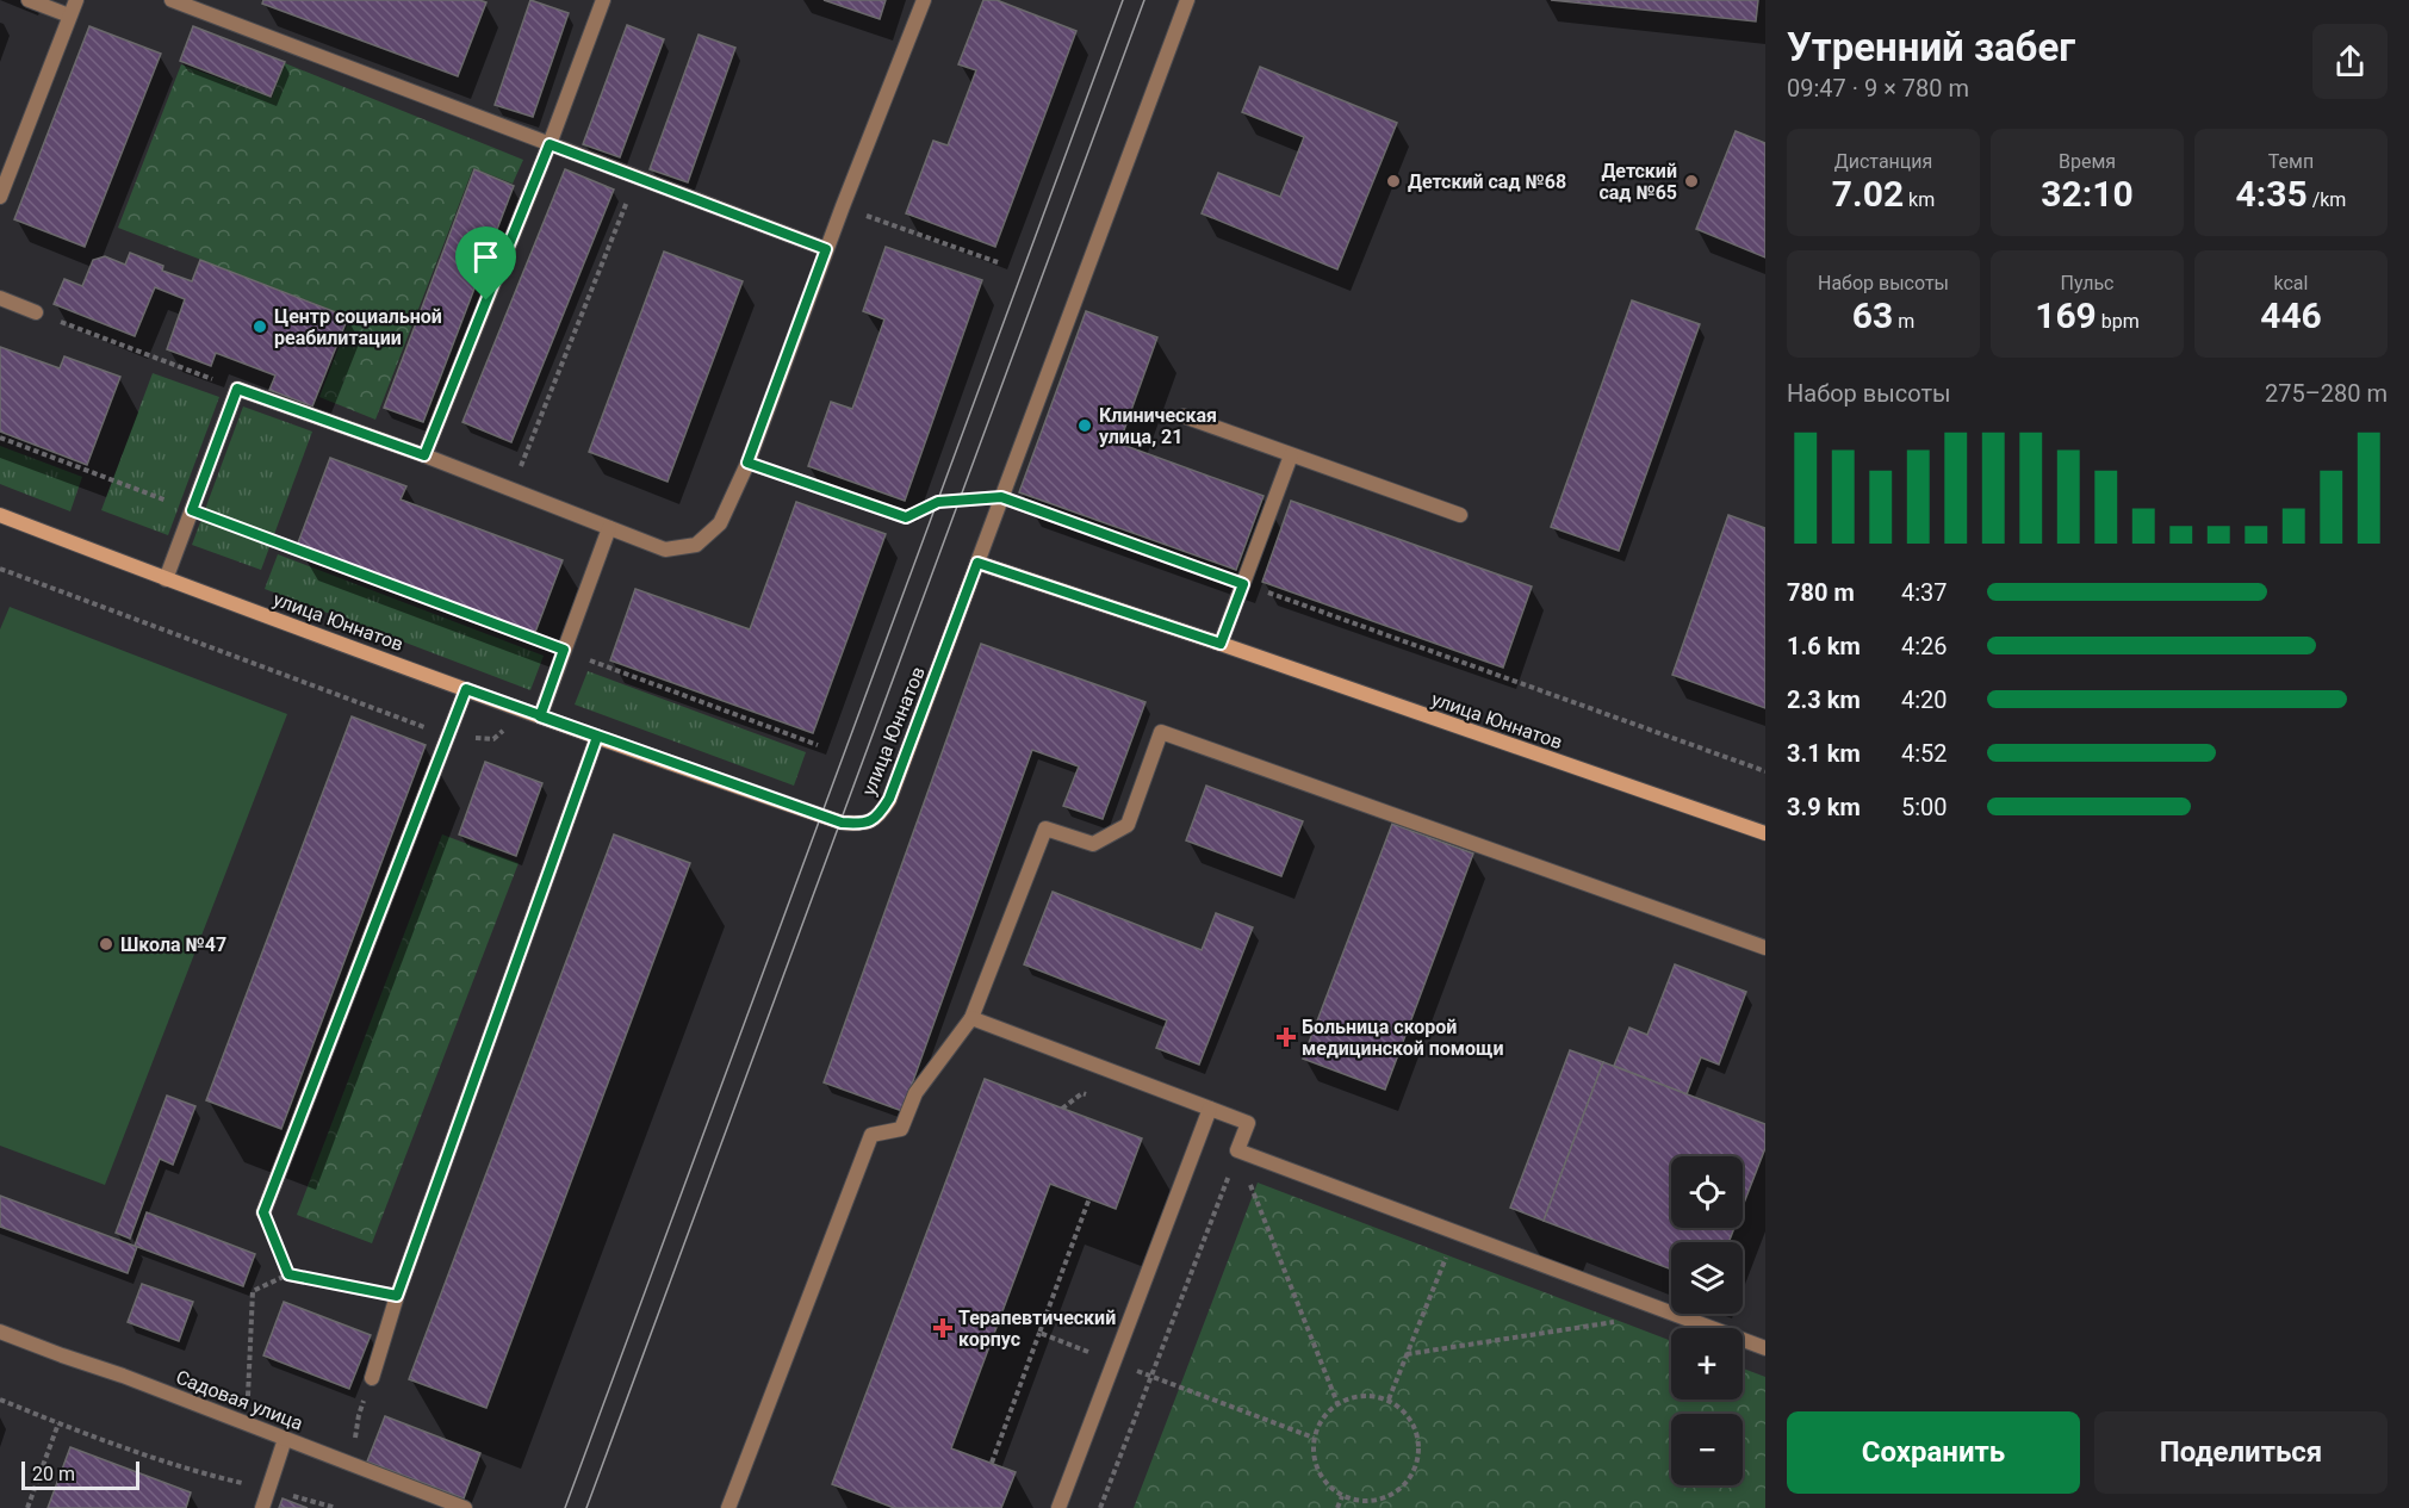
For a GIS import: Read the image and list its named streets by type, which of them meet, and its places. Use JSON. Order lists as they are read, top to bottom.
{
  "streets": {
    "street": ["улица Юннатов", "Садовая улица"]
  },
  "places": {
    "other": [
      "Детский сад №68",
      "Детский сад №65",
      "Центр социальной реабилитации",
      "Клиническая улица, 21",
      "Школа №47"
    ],
    "health": ["Больница скорой медицинской помощи", "Терапевтический корпус"]
  },
  "scale_bar": "20 m",
  "page": {
    "heading": ["Утренний забег", "09:47 · 9 × 780 m"],
    "stats": [
      ["Дистанция", "7.02 km"],
      ["Время", "32:10"],
      ["Темп", "4:35 /km"],
      ["Набор высоты", "63 m"],
      ["Пульс", "169 bpm"],
      ["kcal", "446"]
    ],
    "chart": ["Набор высоты", "275–280 m"],
    "list": [
      {
        "name": "780 m",
        "note": "4:37"
      },
      {
        "name": "1.6 km",
        "note": "4:26"
      },
      {
        "name": "2.3 km",
        "note": "4:20"
      },
      {
        "name": "3.1 km",
        "note": "4:52"
      },
      {
        "name": "3.9 km",
        "note": "5:00"
      }
    ],
    "map_buttons": ["+", "−"],
    "buttons": ["Сохранить", "Поделиться"],
    "scale": "20 m"
  }
}
